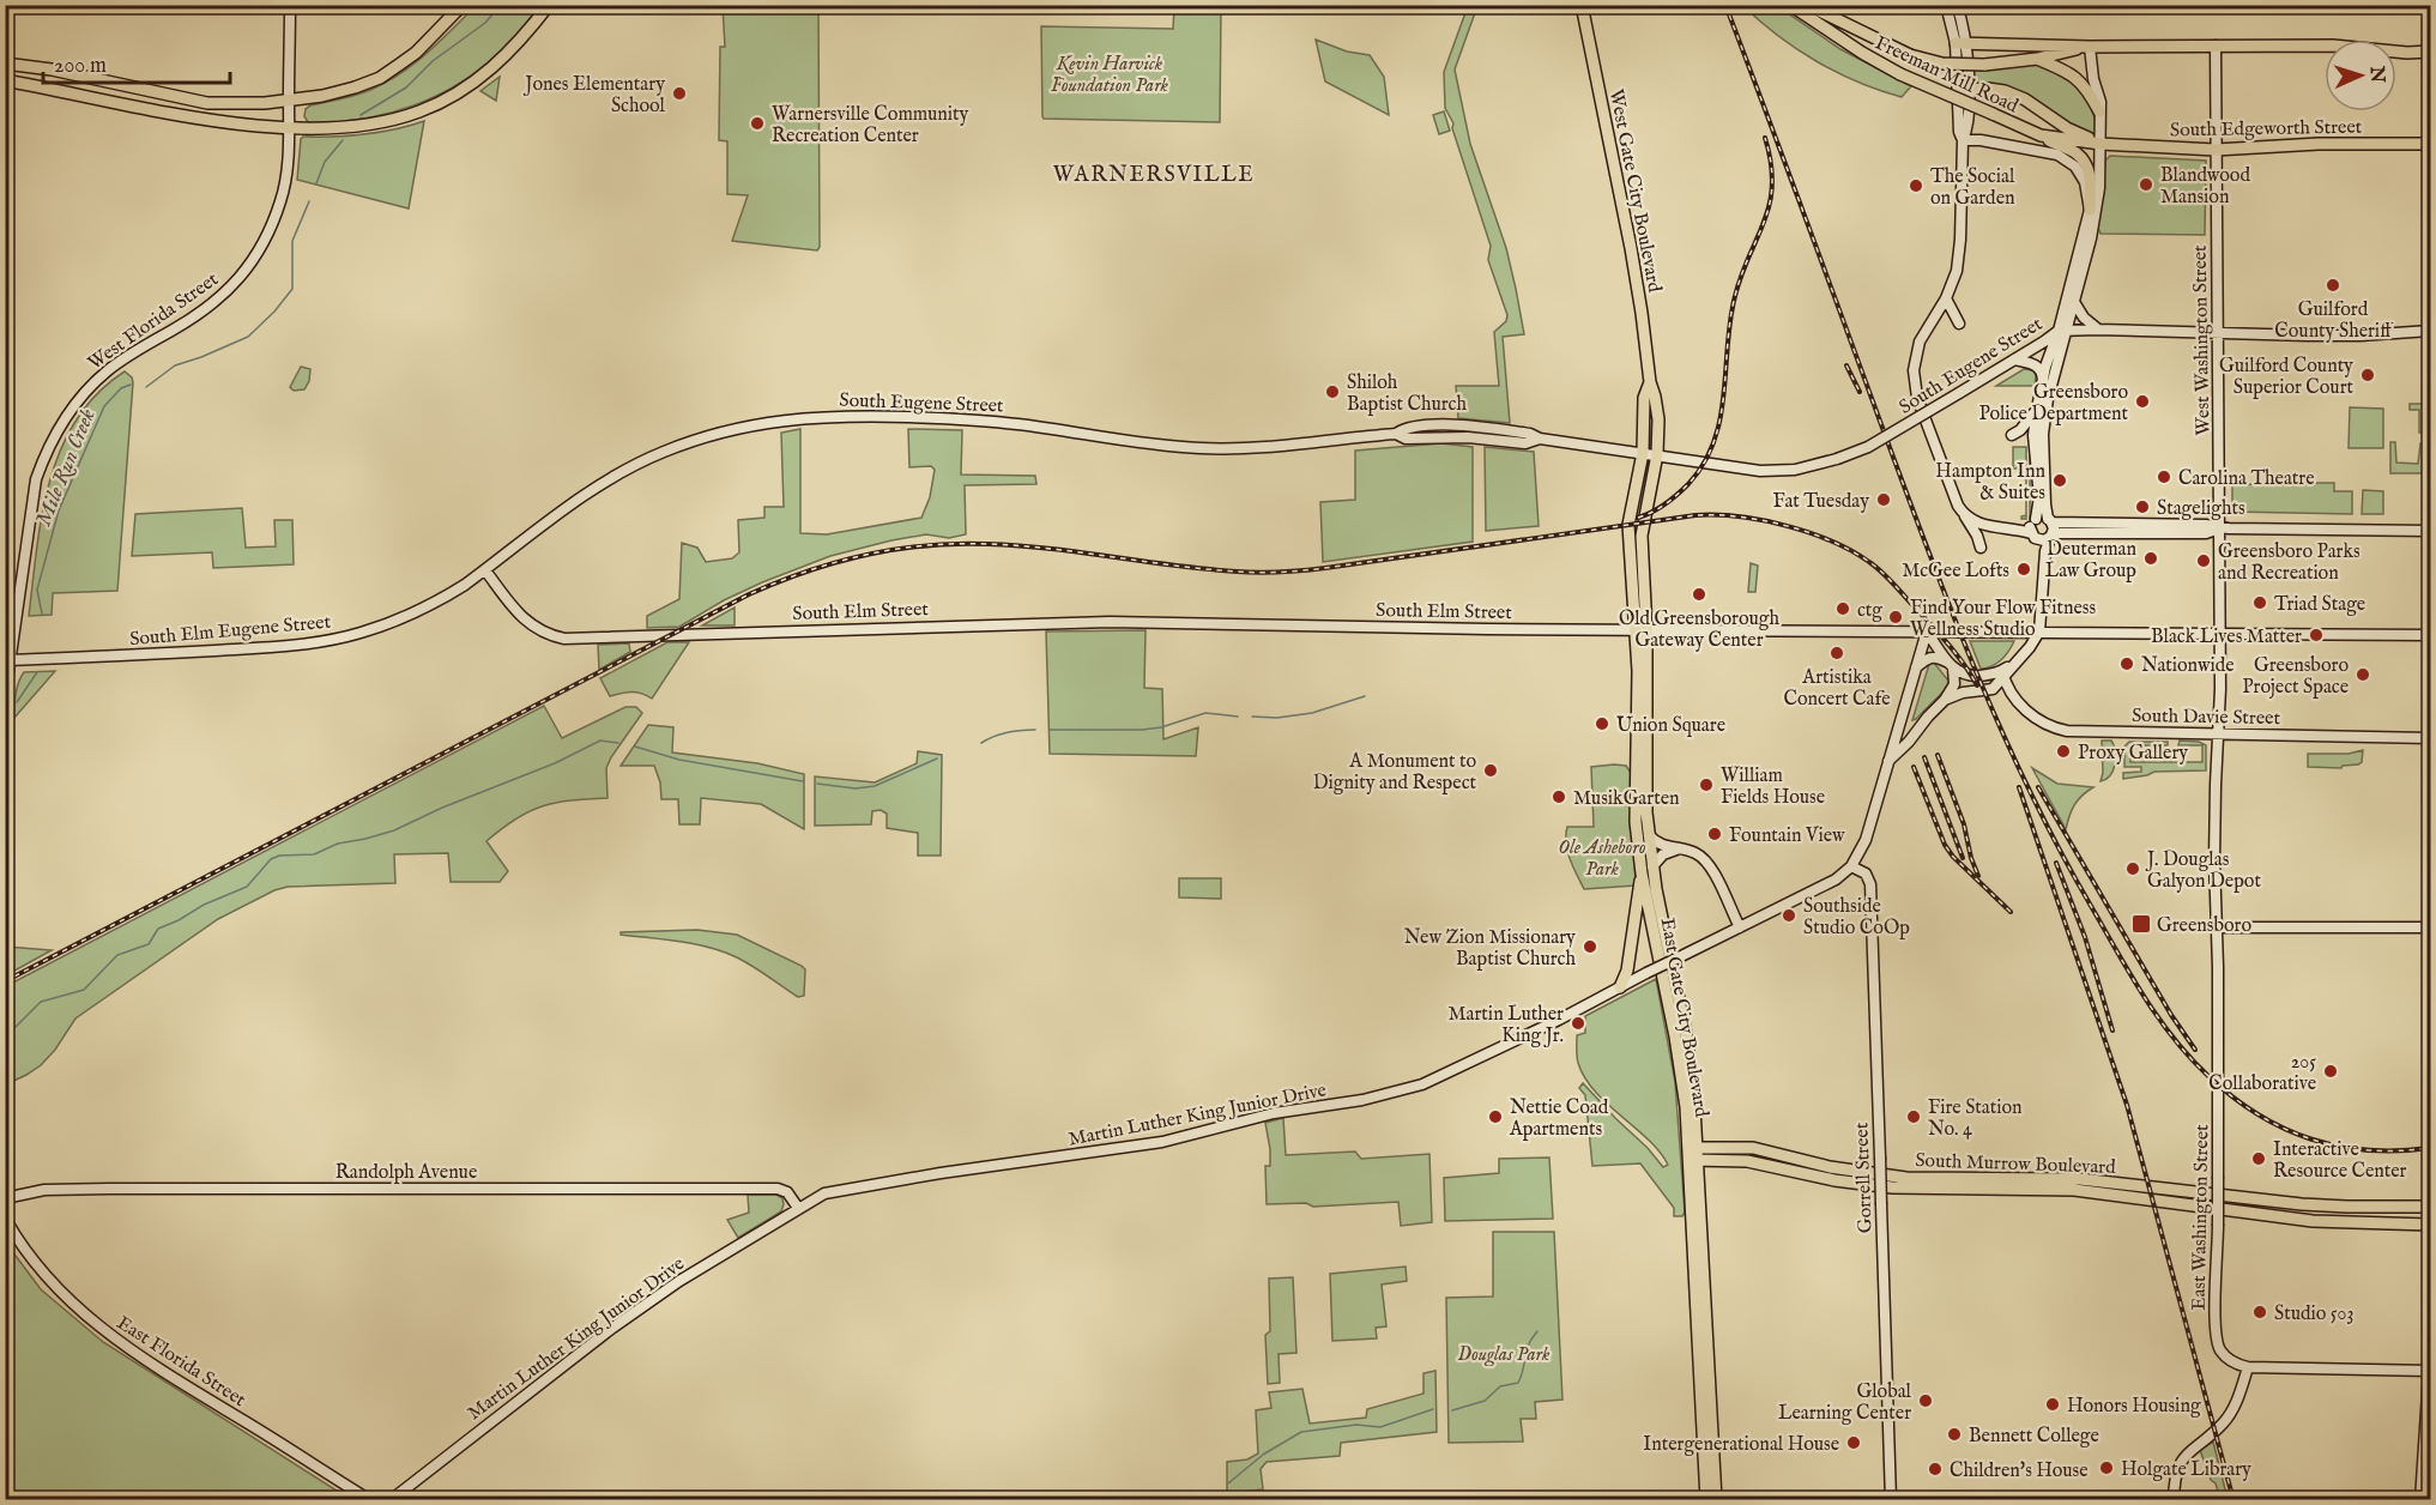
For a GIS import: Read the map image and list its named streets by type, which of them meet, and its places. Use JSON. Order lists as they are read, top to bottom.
{
  "streets": {
    "main road": [
      "Freeman Mill Road",
      "South Edgeworth Street",
      "West Gate City Boulevard",
      "West Florida Street",
      "West Washington Street",
      "South Eugene Street",
      "South Elm Street",
      "South Elm Eugene Street",
      "South Davie Street",
      "East Gate City Boulevard",
      "Martin Luther King Junior Drive",
      "South Murrow Boulevard",
      "Randolph Avenue",
      "Gorrell Street",
      "East Washington Street",
      "East Florida Street"
    ]
  },
  "crossings": [
    ["Freeman Mill Road", "South Edgeworth Street"],
    ["South Edgeworth Street", "West Washington Street"],
    ["West Gate City Boulevard", "South Eugene Street"],
    ["West Gate City Boulevard", "South Elm Street"],
    ["West Gate City Boulevard", "East Gate City Boulevard"],
    ["West Florida Street", "South Elm Eugene Street"],
    ["West Washington Street", "South Eugene Street"],
    ["West Washington Street", "South Elm Street"],
    ["West Washington Street", "East Washington Street"],
    ["South Eugene Street", "South Elm Street"],
    ["South Eugene Street", "South Elm Eugene Street"],
    ["South Elm Street", "South Elm Eugene Street"],
    ["South Elm Street", "East Gate City Boulevard"],
    ["South Elm Street", "Martin Luther King Junior Drive"],
    ["South Elm Street", "East Washington Street"],
    ["South Davie Street", "East Washington Street"],
    ["East Gate City Boulevard", "South Murrow Boulevard"],
    ["Martin Luther King Junior Drive", "Randolph Avenue"],
    ["Martin Luther King Junior Drive", "Gorrell Street"]
  ],
  "districts": ["WARNERSVILLE"],
  "water": ["Mile Run Creek"],
  "parks": ["Kevin Harvick Foundation Park", "Ole Asheboro Park", "Douglas Park"],
  "places": {
    "other": [
      "Jones Elementary School",
      "Warnersville Community Recreation Center",
      "Blandwood Mansion",
      "The Social on Garden",
      "Guilford County Sheriff",
      "Guilford County Superior Court",
      "Shiloh Baptist Church",
      "Greensboro Police Department",
      "Carolina Theatre",
      "Hampton Inn & Suites",
      "Fat Tuesday",
      "Stagelights",
      "Deuterman Law Group",
      "Greensboro Parks and Recreation",
      "McGee Lofts",
      "Old Greensborough Gateway Center",
      "Triad Stage",
      "ctg",
      "Find Your Flow Fitness Wellness Studio",
      "Black Lives Matter",
      "Artistika Concert Cafe",
      "Nationwide",
      "Greensboro Project Space",
      "Union Square",
      "Proxy Gallery",
      "A Monument to Dignity and Respect",
      "William Fields House",
      "MusikGarten",
      "Fountain View",
      "J. Douglas Galyon Depot",
      "Southside Studio CoOp",
      "New Zion Missionary Baptist Church",
      "Martin Luther King Jr.",
      "205 Collaborative",
      "Nettie Coad Apartments",
      "Fire Station No. 4",
      "Interactive Resource Center",
      "Studio 503",
      "Global Learning Center",
      "Honors Housing",
      "Bennett College",
      "Intergenerational House",
      "Holgate Library",
      "Children's House"
    ],
    "transit": ["Greensboro"]
  },
  "scale_bar": "200 m",
  "north": "right"
}
